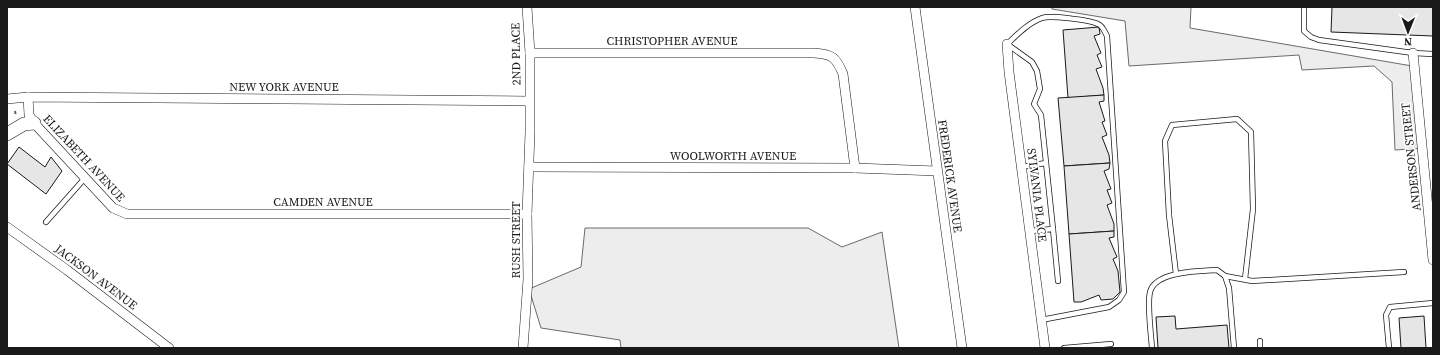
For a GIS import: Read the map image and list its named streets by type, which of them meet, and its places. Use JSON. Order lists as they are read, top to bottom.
{
  "streets": {
    "street": [
      "CHRISTOPHER AVENUE",
      "2ND PLACE",
      "NEW YORK AVENUE",
      "WOOLWORTH AVENUE",
      "ANDERSON STREET",
      "ELIZABETH AVENUE",
      "FREDERICK AVENUE",
      "SYLVANIA PLACE",
      "CAMDEN AVENUE",
      "RUSH STREET",
      "JACKSON AVENUE"
    ]
  },
  "crossings": [
    ["CHRISTOPHER AVENUE", "2ND PLACE"],
    ["CHRISTOPHER AVENUE", "WOOLWORTH AVENUE"],
    ["2ND PLACE", "NEW YORK AVENUE"],
    ["2ND PLACE", "RUSH STREET"],
    ["NEW YORK AVENUE", "ELIZABETH AVENUE"],
    ["NEW YORK AVENUE", "RUSH STREET"],
    ["WOOLWORTH AVENUE", "FREDERICK AVENUE"],
    ["WOOLWORTH AVENUE", "RUSH STREET"],
    ["ELIZABETH AVENUE", "CAMDEN AVENUE"],
    ["CAMDEN AVENUE", "RUSH STREET"]
  ],
  "north": "bottom"
}
